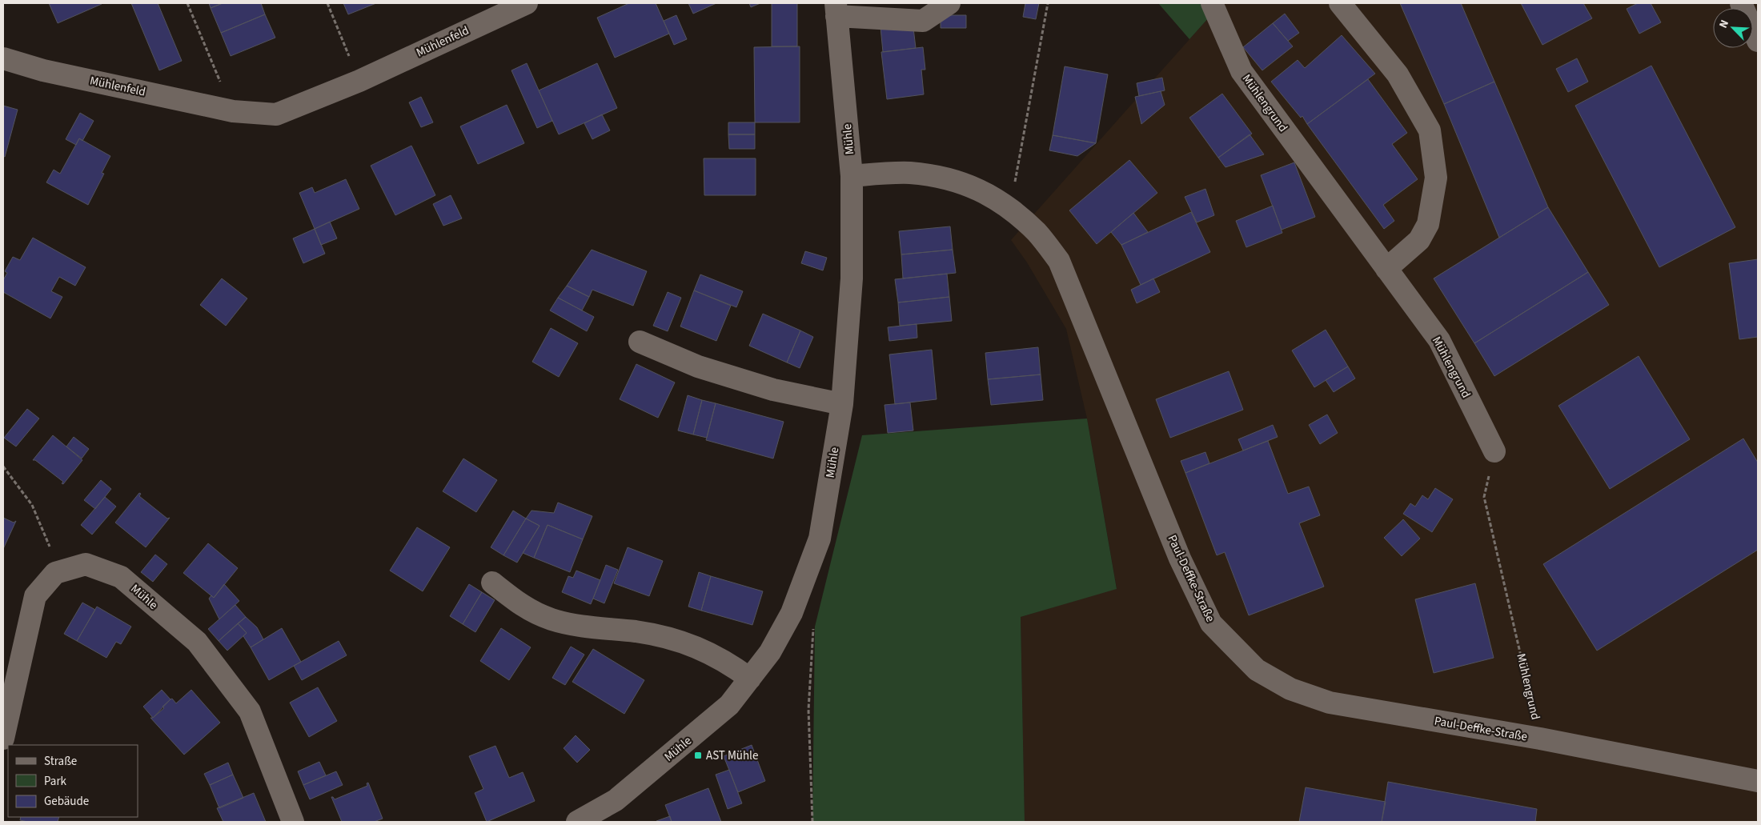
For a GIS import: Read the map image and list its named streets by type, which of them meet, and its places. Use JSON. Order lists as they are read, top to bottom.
{
  "streets": {
    "street": [
      "Mühlenfeld",
      "Mühlengrund",
      "Mühle",
      "Paul-Deffke-Straße"
    ]
  },
  "crossings": [
    ["Mühlengrund", "Paul-Deffke-Straße"],
    ["Mühle", "Paul-Deffke-Straße"]
  ],
  "places": {
    "transit": ["AST Mühle"]
  },
  "legend": ["Straße", "Park", "Gebäude"],
  "north": "top left"
}
